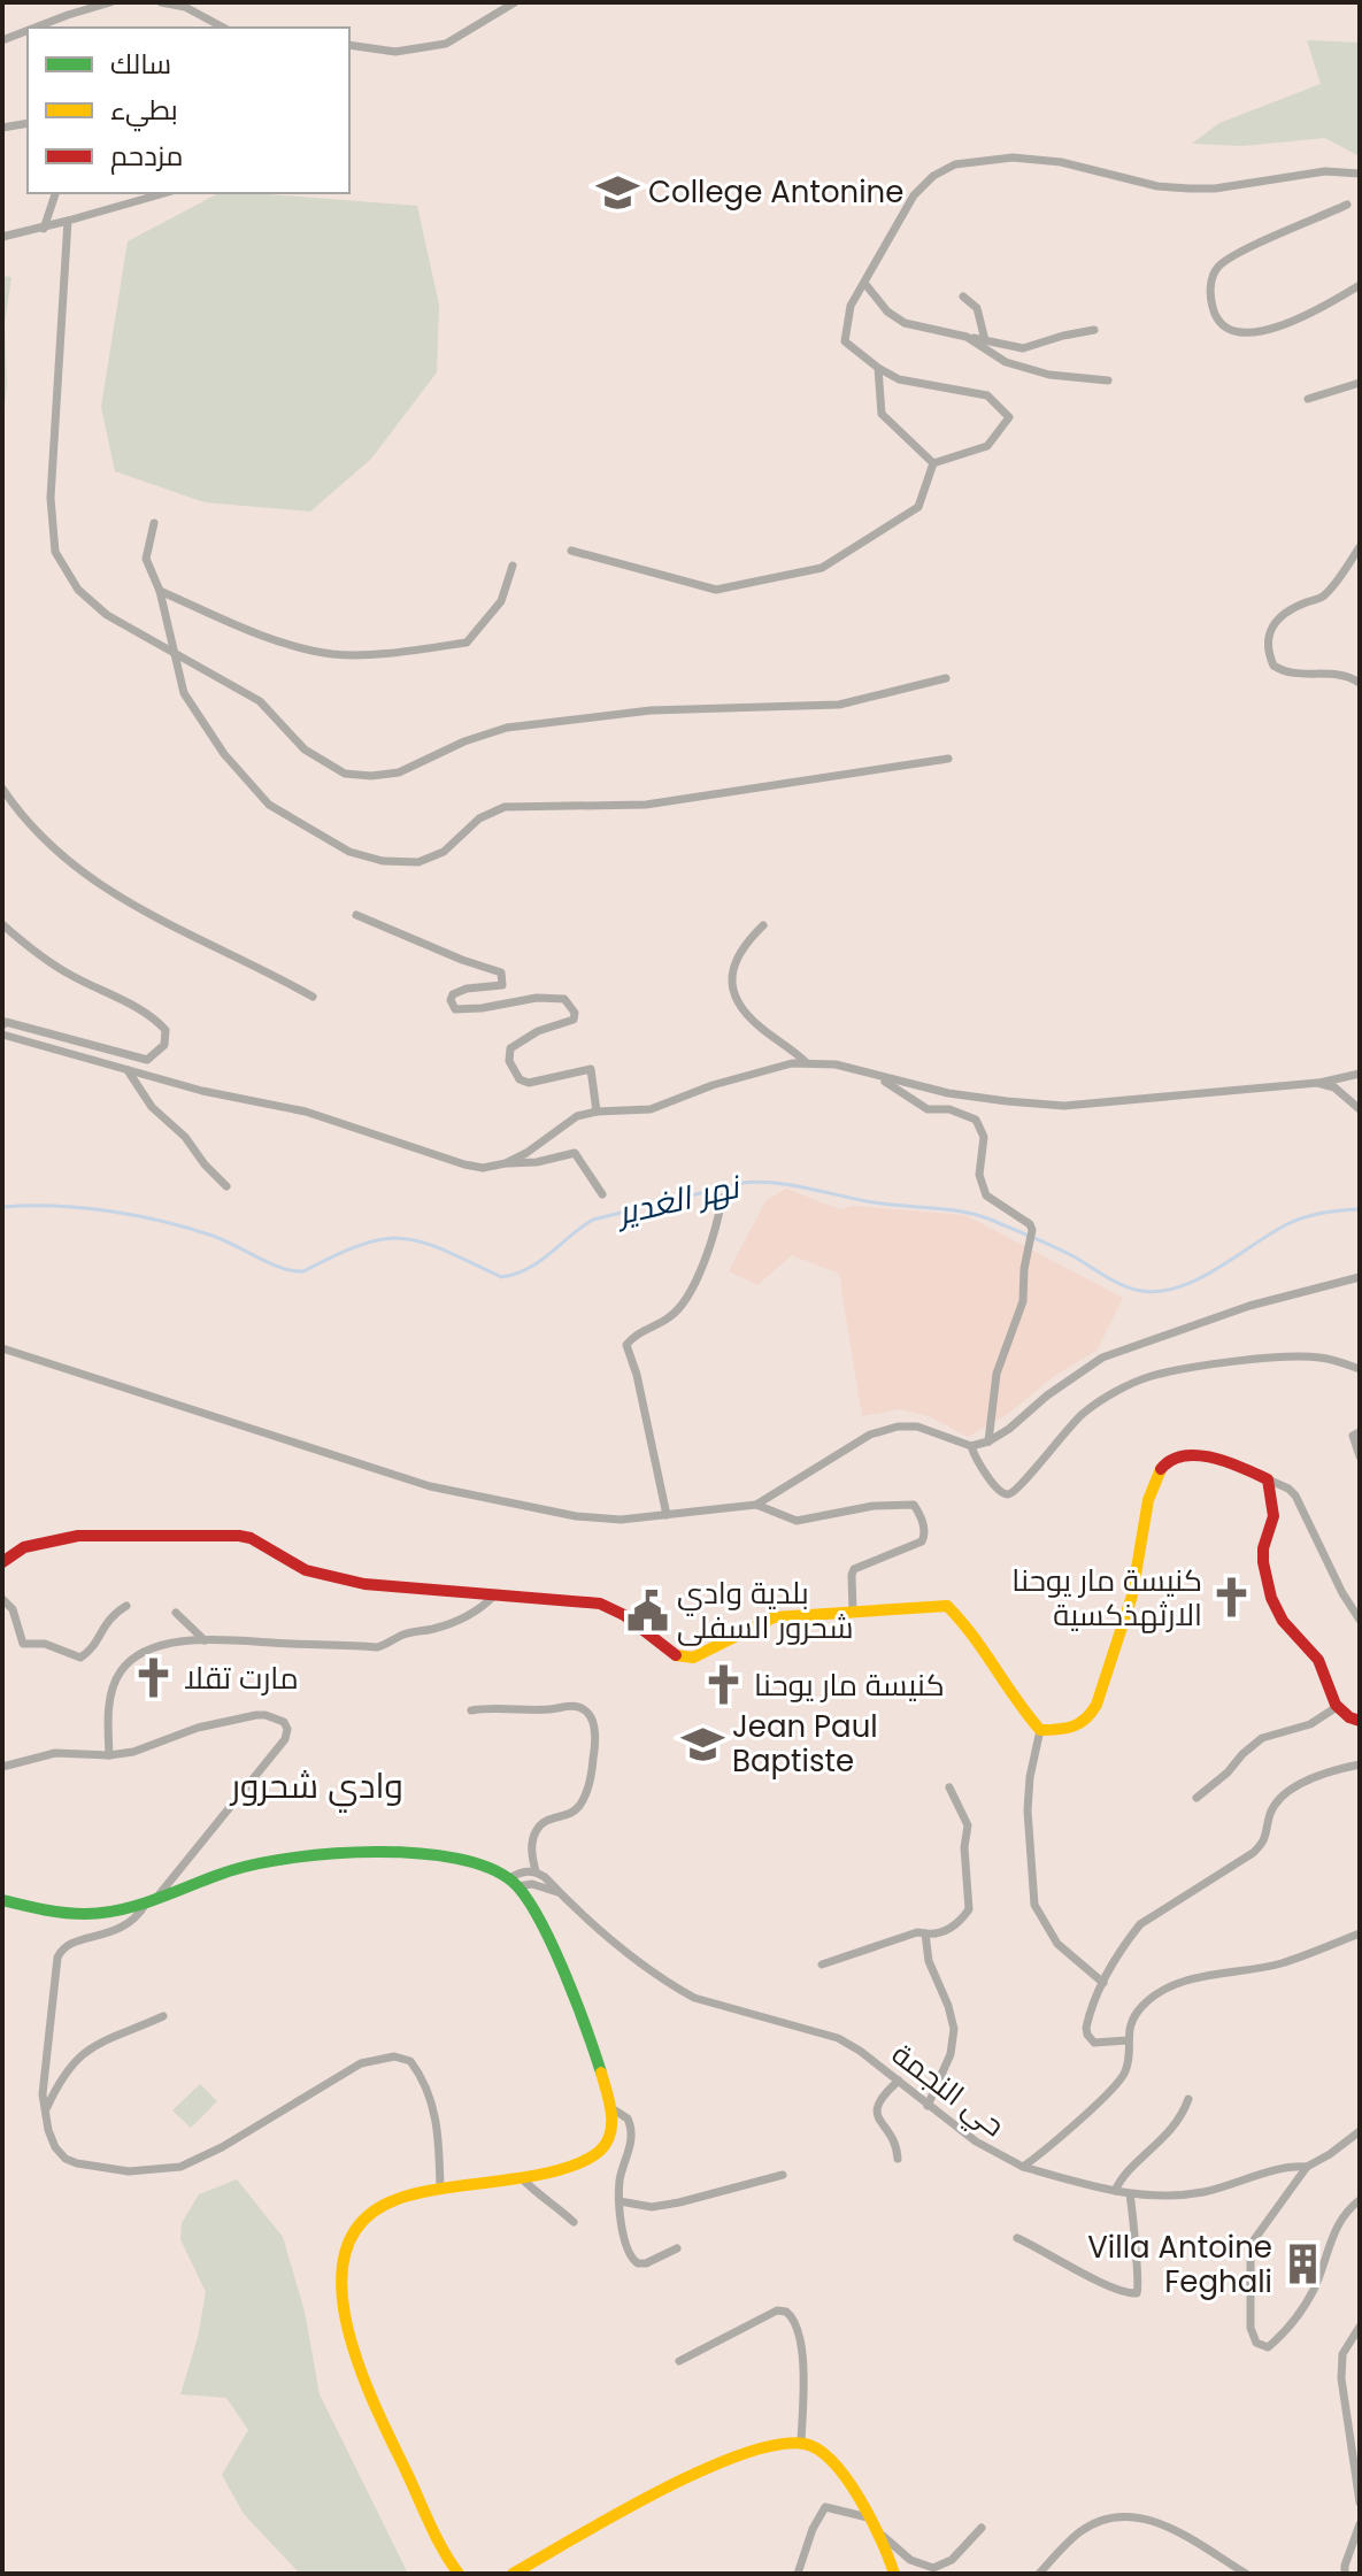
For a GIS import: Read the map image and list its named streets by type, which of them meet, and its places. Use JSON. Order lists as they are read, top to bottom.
{
  "streets": {
    "street": ["حي النجمة"]
  },
  "districts": ["وادي شحرور"],
  "water": ["نهر الغدير"],
  "places": {
    "school or university": ["College Antonine", "Jean Paul Baptiste"],
    "church": ["كنيسة مار يوحنا الارثهذكسية", "مارت تقلا", "كنيسة مار يوحنا"],
    "public building": ["بلدية وادي شحرور السفلى"],
    "building": ["Villa Antoine Feghali"]
  },
  "legend": ["سالك", "بطيء", "مزدحم"]
}
